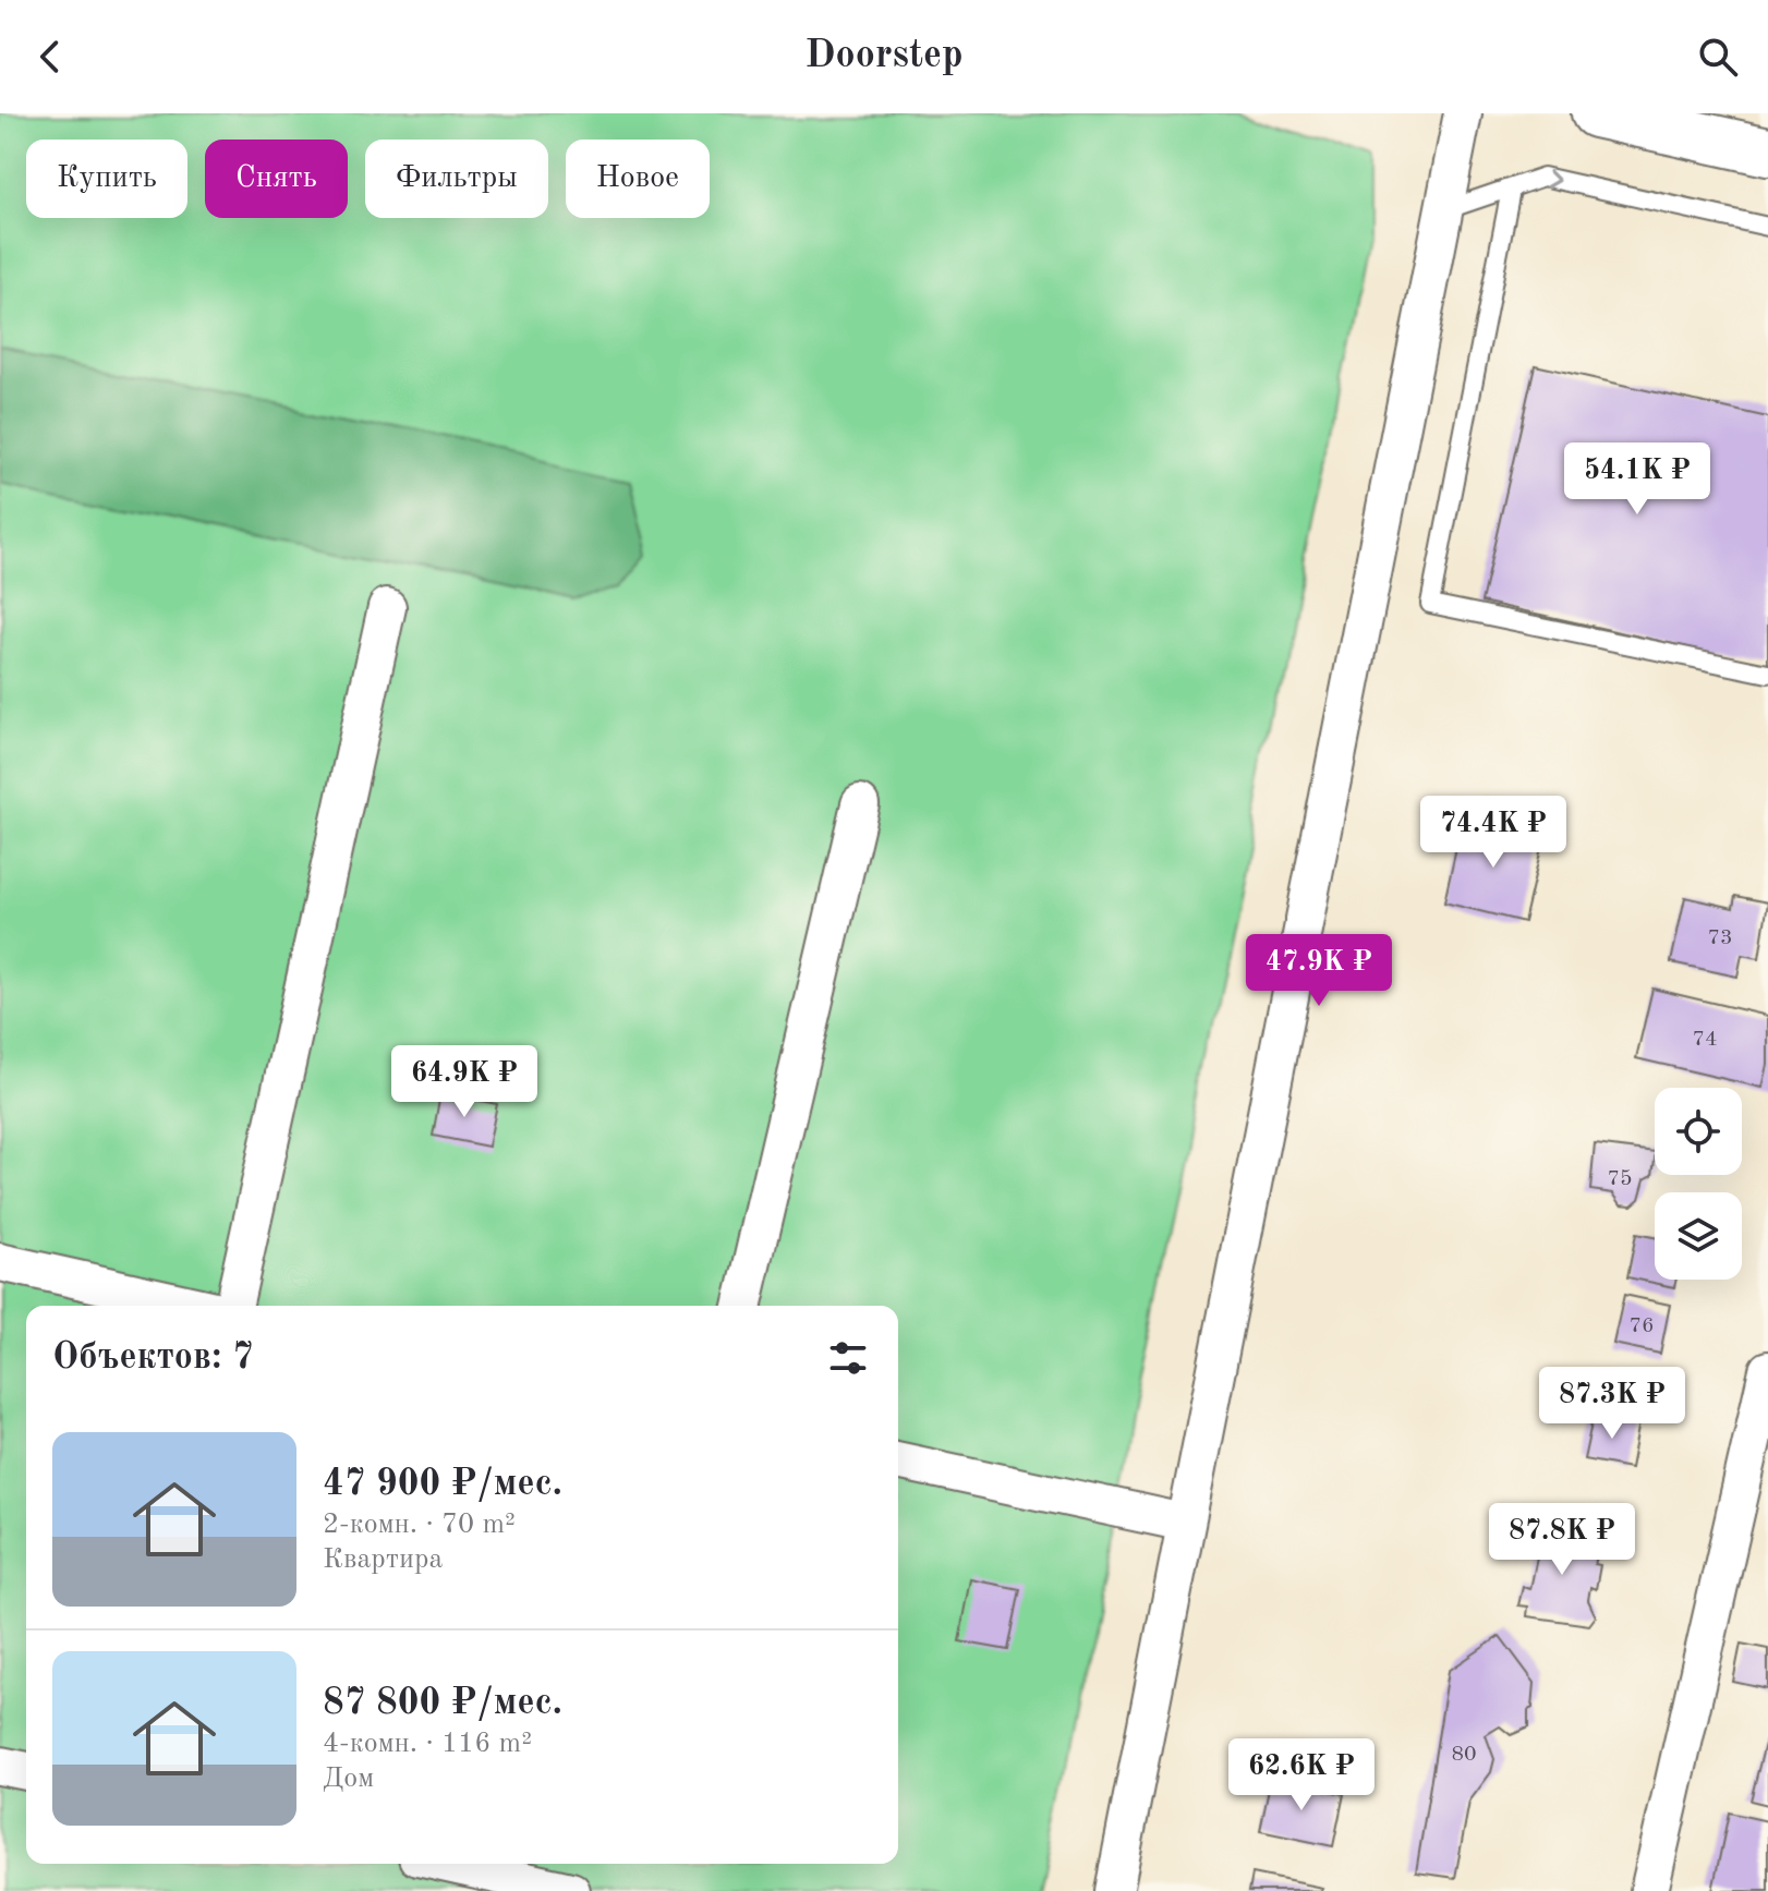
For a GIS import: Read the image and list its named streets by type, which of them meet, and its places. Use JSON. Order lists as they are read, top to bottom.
{
  "house_numbers": [
    "73",
    "74",
    "75",
    "76",
    "80"
  ],
  "page": {
    "header": "Doorstep",
    "chip": [
      "Купить",
      "Снять",
      "Фильтры",
      "Новое"
    ],
    "price": [
      "54.1K ₽",
      "74.4K ₽",
      "47.9K ₽",
      "64.9K ₽",
      "87.3K ₽",
      "87.8K ₽",
      "62.6K ₽"
    ],
    "heading": "Объектов: 7",
    "list": [
      {
        "name": "47 900 ₽/мес.",
        "note": "2-комн. · 70 m² · Квартира"
      },
      {
        "name": "87 800 ₽/мес.",
        "note": "4-комн. · 116 m² · Дом"
      }
    ]
  }
}
